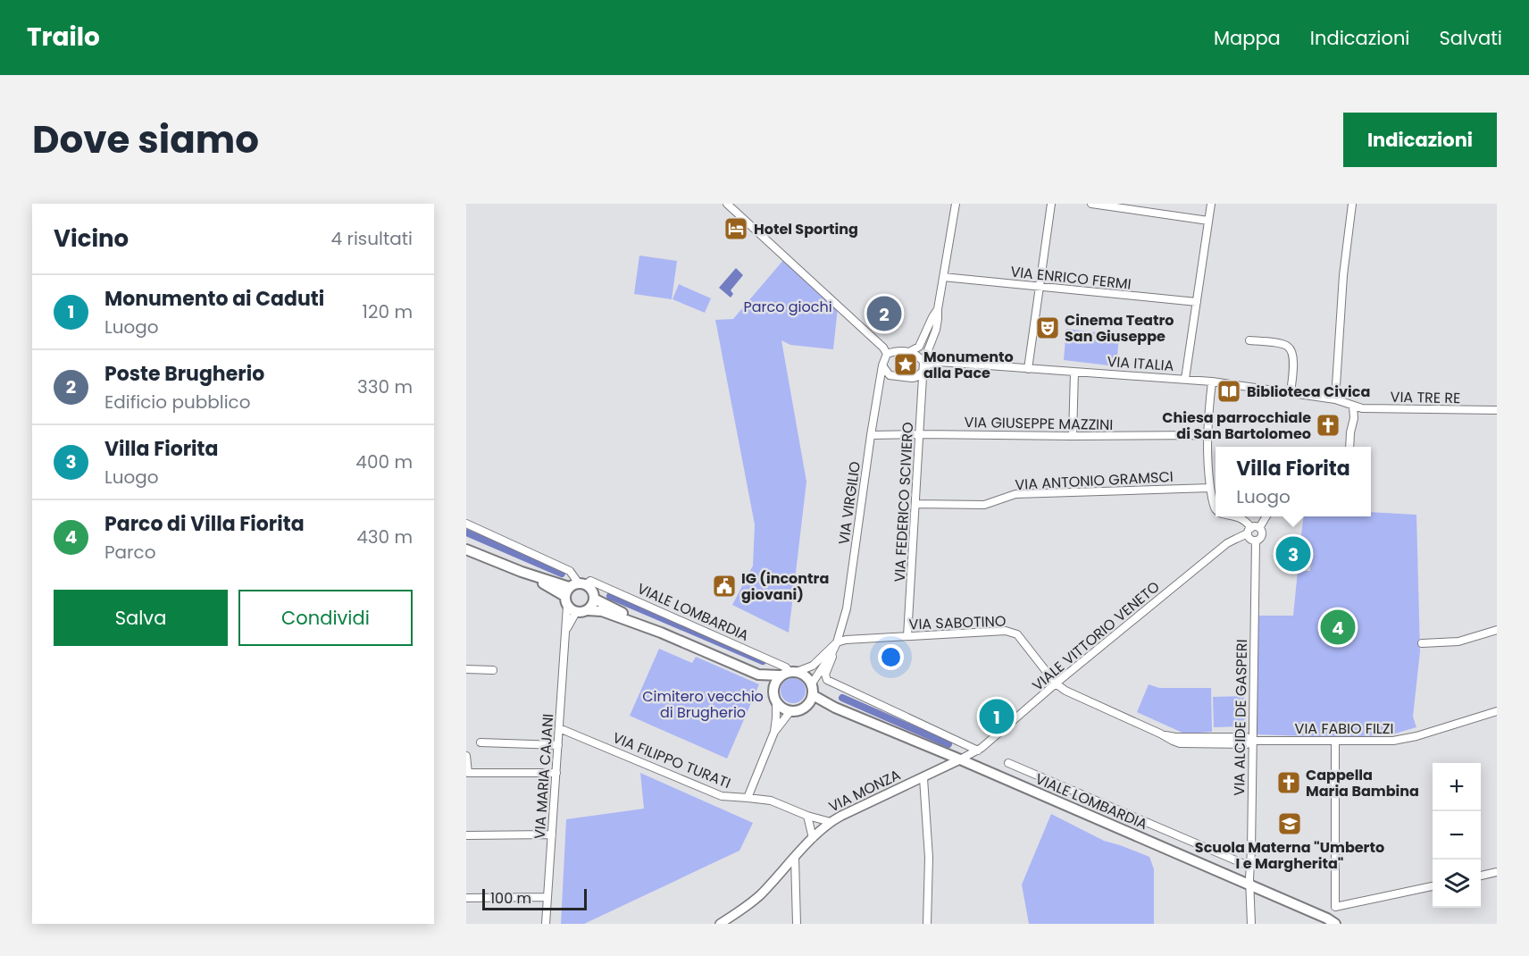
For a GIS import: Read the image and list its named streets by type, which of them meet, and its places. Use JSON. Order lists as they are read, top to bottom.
{
  "streets": {
    "main road": ["VIALE LOMBARDIA"],
    "street": [
      "VIA ENRICO FERMI",
      "VIA ITALIA",
      "VIA TRE RE",
      "VIA GIUSEPPE MAZZINI",
      "VIA ANTONIO GRAMSCI",
      "VIA FEDERICO SCIVIERO",
      "VIA VIRGILIO",
      "VIA SABOTINO",
      "VIALE VITTORIO VENETO",
      "VIA ALCIDE DE GASPERI",
      "VIA FABIO FILZI",
      "VIA FILIPPO TURATI",
      "VIA MARIA CAJANI",
      "VIA MONZA"
    ]
  },
  "crossings": [
    ["VIA ENRICO FERMI", "VIA FEDERICO SCIVIERO"],
    ["VIA ITALIA", "VIA TRE RE"],
    ["VIA ITALIA", "VIA FEDERICO SCIVIERO"],
    ["VIA ITALIA", "VIA VIRGILIO"],
    ["VIA GIUSEPPE MAZZINI", "VIA FEDERICO SCIVIERO"],
    ["VIA GIUSEPPE MAZZINI", "VIA VIRGILIO"],
    ["VIA ANTONIO GRAMSCI", "VIA FEDERICO SCIVIERO"],
    ["VIA FEDERICO SCIVIERO", "VIA VIRGILIO"],
    ["VIA FEDERICO SCIVIERO", "VIA SABOTINO"],
    ["VIA VIRGILIO", "VIALE LOMBARDIA"],
    ["VIA VIRGILIO", "VIA SABOTINO"],
    ["VIALE LOMBARDIA", "VIALE VITTORIO VENETO"],
    ["VIALE LOMBARDIA", "VIA ALCIDE DE GASPERI"],
    ["VIALE LOMBARDIA", "VIA MARIA CAJANI"],
    ["VIALE LOMBARDIA", "VIA MONZA"],
    ["VIA SABOTINO", "VIALE VITTORIO VENETO"],
    ["VIA SABOTINO", "VIA FABIO FILZI"],
    ["VIALE VITTORIO VENETO", "VIA ALCIDE DE GASPERI"],
    ["VIALE VITTORIO VENETO", "VIA FABIO FILZI"],
    ["VIALE VITTORIO VENETO", "VIA MONZA"],
    ["VIA ALCIDE DE GASPERI", "VIA FABIO FILZI"],
    ["VIA FILIPPO TURATI", "VIA MARIA CAJANI"],
    ["VIA FILIPPO TURATI", "VIA MONZA"]
  ],
  "parks": ["Parco giochi", "Cimitero vecchio di Brugherio"],
  "places": {
    "hotel": ["Hotel Sporting"],
    "theatre": ["Cinema Teatro San Giuseppe"],
    "place": ["Monumento alla Pace"],
    "library": ["Biblioteca Civica"],
    "church": ["Chiesa parrocchiale di San Bartolomeo", "Cappella Maria Bambina"],
    "public building": ["IG (incontra giovani)"],
    "school or university": ["Scuola Materna \"Umberto I e Margherita\""]
  },
  "scale_bar": "100 m",
  "page": {
    "header": "Trailo",
    "nav": ["Mappa", "Indicazioni", "Salvati"],
    "title": "Dove siamo",
    "buttons": [
      "Indicazioni",
      ["Salva", "Condividi"]
    ],
    "heading": ["Vicino", "4 risultati"],
    "list": [
      {
        "mark": "1",
        "name": "Monumento ai Caduti",
        "note": "Luogo",
        "value": "120 m"
      },
      {
        "mark": "2",
        "name": "Poste Brugherio",
        "note": "Edificio pubblico",
        "value": "330 m"
      },
      {
        "mark": "3",
        "name": "Villa Fiorita",
        "note": "Luogo",
        "value": "400 m"
      },
      {
        "mark": "4",
        "name": "Parco di Villa Fiorita",
        "note": "Parco",
        "value": "430 m"
      }
    ],
    "pins": [
      "2",
      "3",
      "4",
      "1"
    ],
    "popup": ["Villa Fiorita", "Luogo"],
    "map_buttons": ["+", "−"],
    "scale": "100 m"
  }
}
